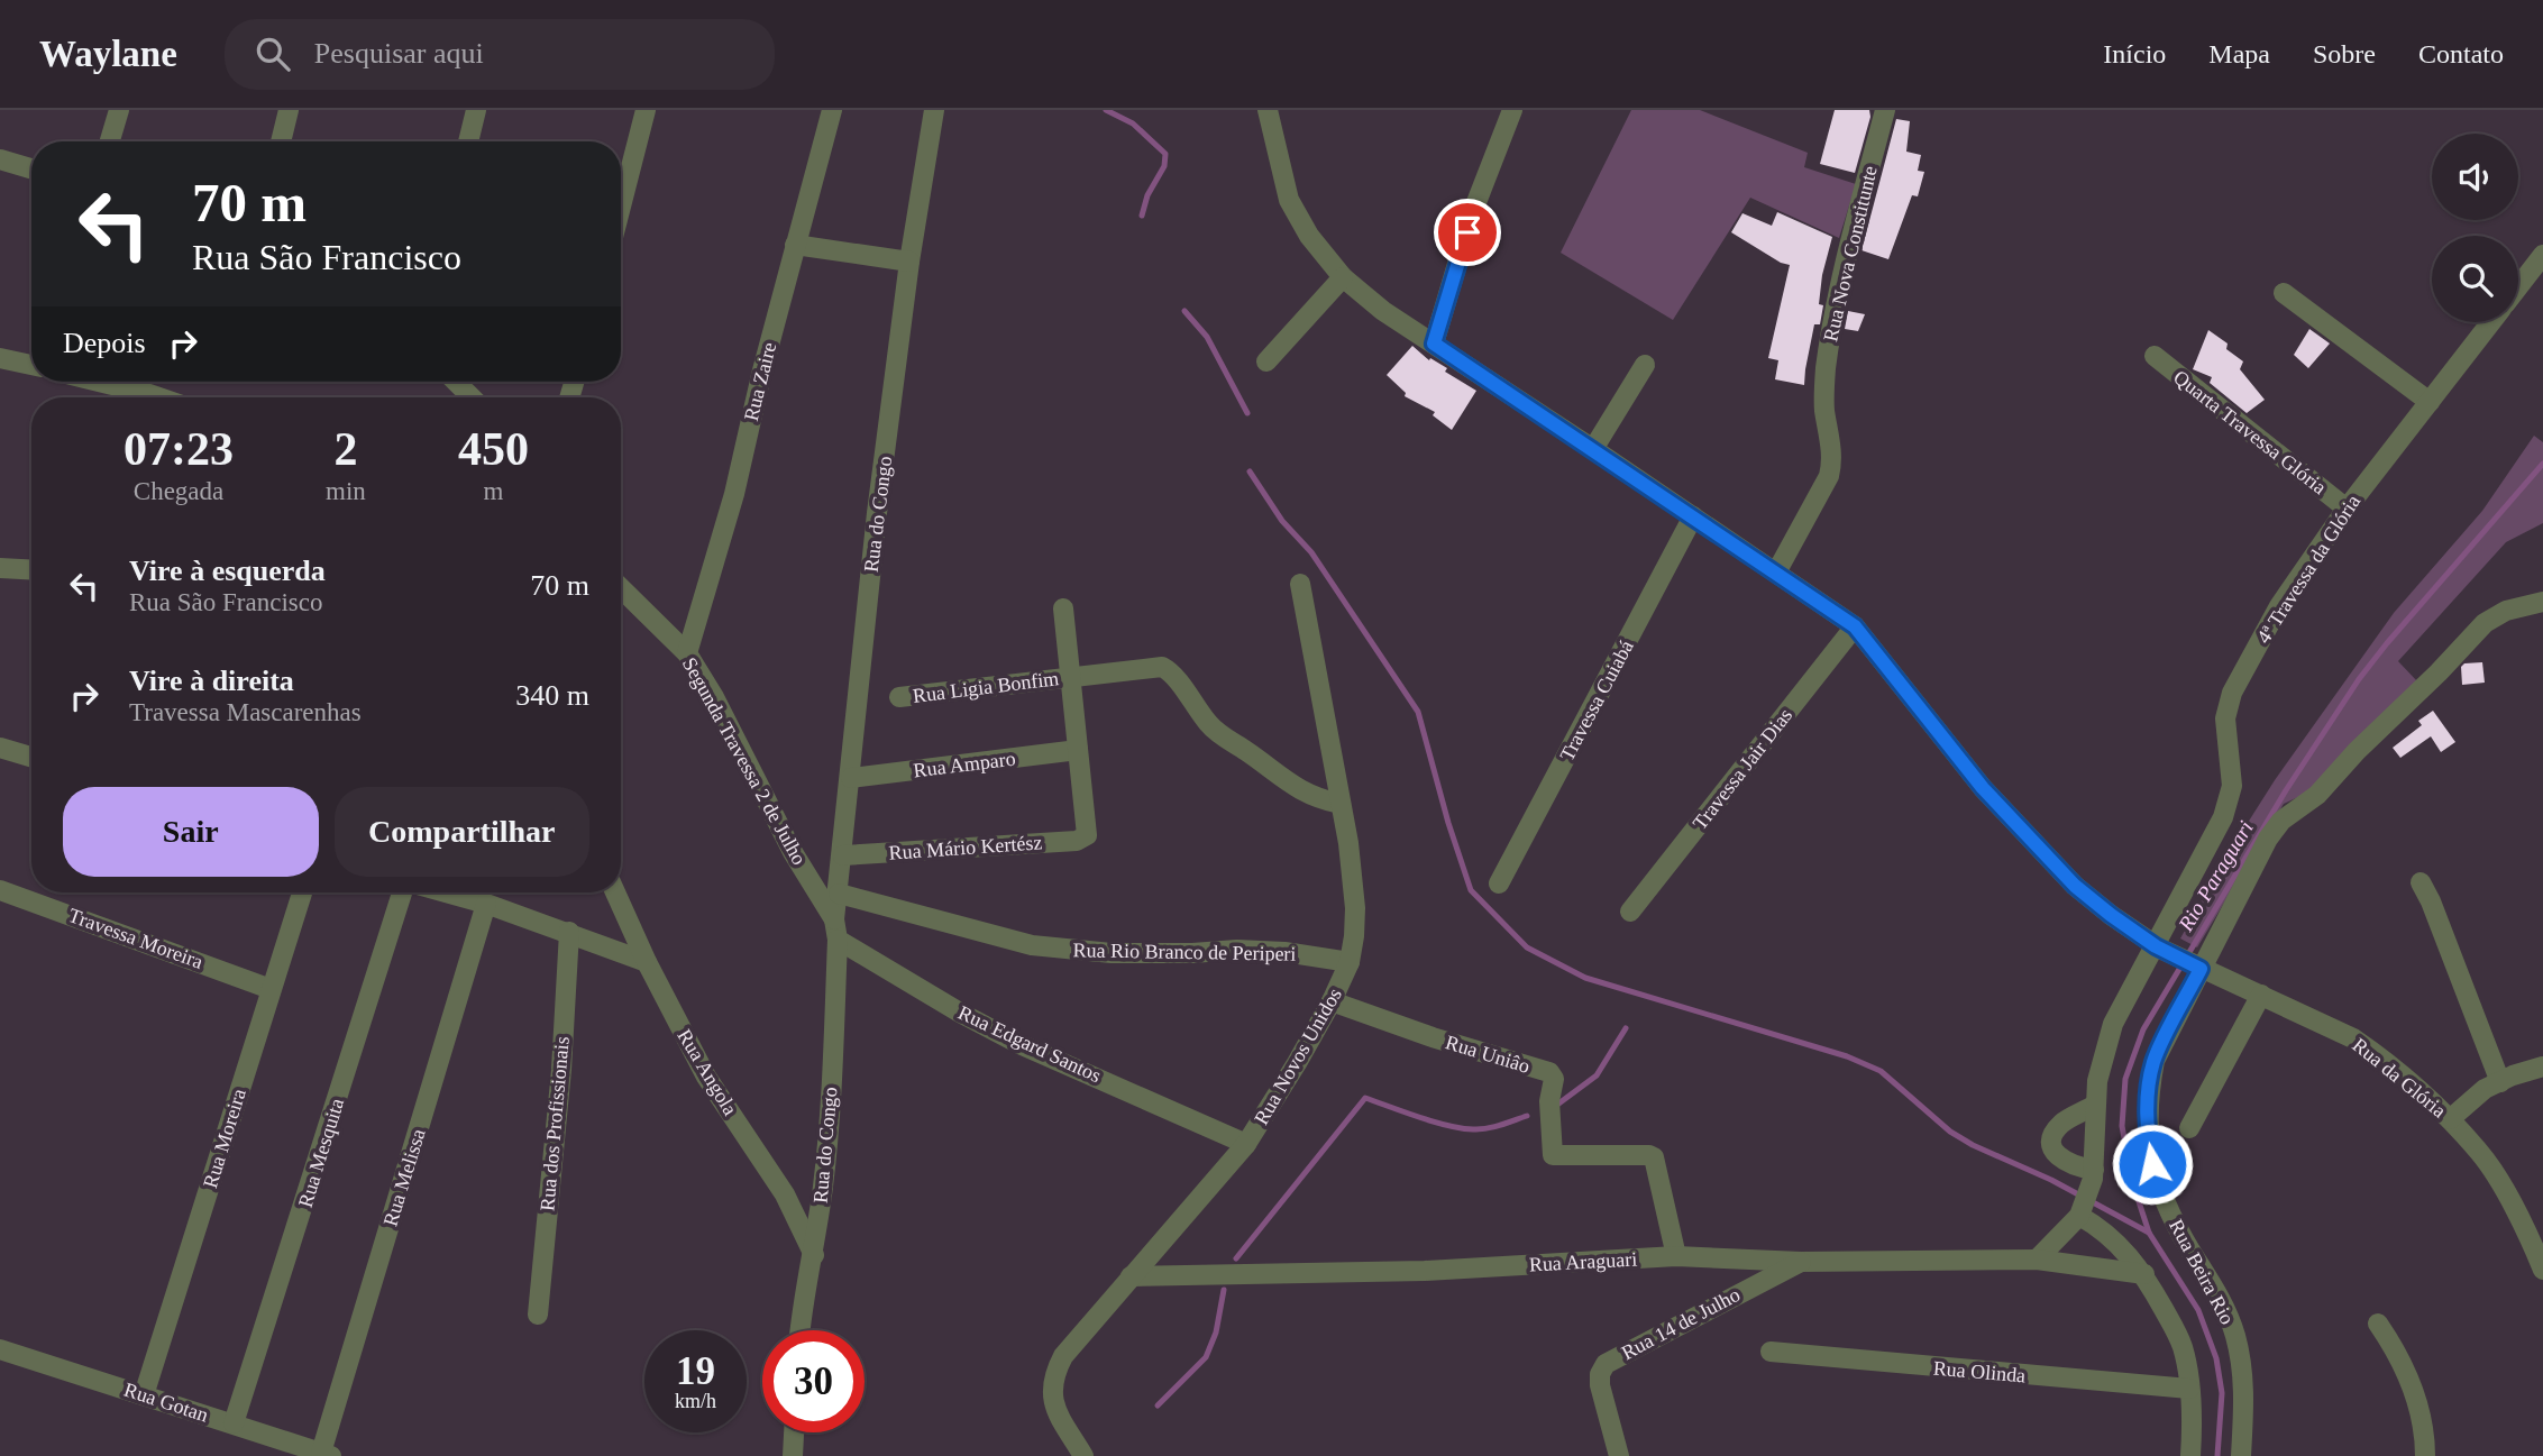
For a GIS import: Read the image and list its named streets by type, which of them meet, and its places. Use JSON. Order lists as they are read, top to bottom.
{
  "streets": {
    "street": [
      "Rua Nova Constitunte",
      "Rua Zaire",
      "Quarta Travessa Glória",
      "Rua do Congo",
      "4ª Travessa da Glória",
      "Rua Ligia Bonfim",
      "Travessa Cuiabá",
      "Segunda Travessa 2 de Julho",
      "Rua Amparo",
      "Travessa Jair Dias",
      "Rua Mário Kertész",
      "Travessa Moreira",
      "Rua Rio Branco de Periperi",
      "Rua Edgard Santos",
      "Rua Uniâo",
      "Rua Novos Unidos",
      "Rua Angola",
      "Rua da Glória",
      "Rua dos Profissionais",
      "Rua Moreira",
      "Rua Mesquita",
      "Rua Melissa",
      "Rua Araguari",
      "Rua Beira Rio",
      "Rua 14 de Julho",
      "Rua Olinda",
      "Rua Gotan"
    ]
  },
  "crossings": [
    ["Rua Nova Constitunte", "Rua da Glória"],
    ["Rua Zaire", "Segunda Travessa 2 de Julho"],
    ["Quarta Travessa Glória", "4ª Travessa da Glória"],
    ["Rua do Congo", "Segunda Travessa 2 de Julho"],
    ["Rua do Congo", "Rua Amparo"],
    ["Rua do Congo", "Rua Mário Kertész"],
    ["Rua do Congo", "Rua Rio Branco de Periperi"],
    ["Rua do Congo", "Rua Edgard Santos"],
    ["Rua do Congo", "Rua Angola"],
    ["4ª Travessa da Glória", "Rua da Glória"],
    ["Rua Ligia Bonfim", "Rua Novos Unidos"],
    ["Travessa Cuiabá", "Rua da Glória"],
    ["Segunda Travessa 2 de Julho", "Rua Edgard Santos"],
    ["Rua Amparo", "Rua Mário Kertész"],
    ["Travessa Jair Dias", "Rua da Glória"],
    ["Travessa Moreira", "Rua Moreira"],
    ["Rua Rio Branco de Periperi", "Rua Novos Unidos"],
    ["Rua Edgard Santos", "Rua Novos Unidos"],
    ["Rua Uniâo", "Rua Novos Unidos"],
    ["Rua Uniâo", "Rua Araguari"],
    ["Rua Novos Unidos", "Rua Araguari"],
    ["Rua da Glória", "Rua Beira Rio"],
    ["Rua Moreira", "Rua Gotan"],
    ["Rua Mesquita", "Rua Gotan"],
    ["Rua Melissa", "Rua Gotan"],
    ["Rua Araguari", "Rua 14 de Julho"]
  ],
  "water": ["Rio Paraguari"],
  "page": {
    "header": "Waylane",
    "search": "Pesquisar aqui",
    "nav": [
      "Início",
      "Mapa",
      "Sobre",
      "Contato"
    ],
    "turn": ["70 m", "Rua São Francisco"],
    "then": "Depois",
    "eta": [
      "07:23",
      "Chegada",
      "2",
      "min",
      "450",
      "m"
    ],
    "list": [
      {
        "name": "Vire à esquerda",
        "note": "Rua São Francisco",
        "value": "70 m"
      },
      {
        "name": "Vire à direita",
        "note": "Travessa Mascarenhas",
        "value": "340 m"
      }
    ],
    "buttons": ["Sair", "Compartilhar"],
    "speed": "19 km/h",
    "limit": "30"
  }
}
